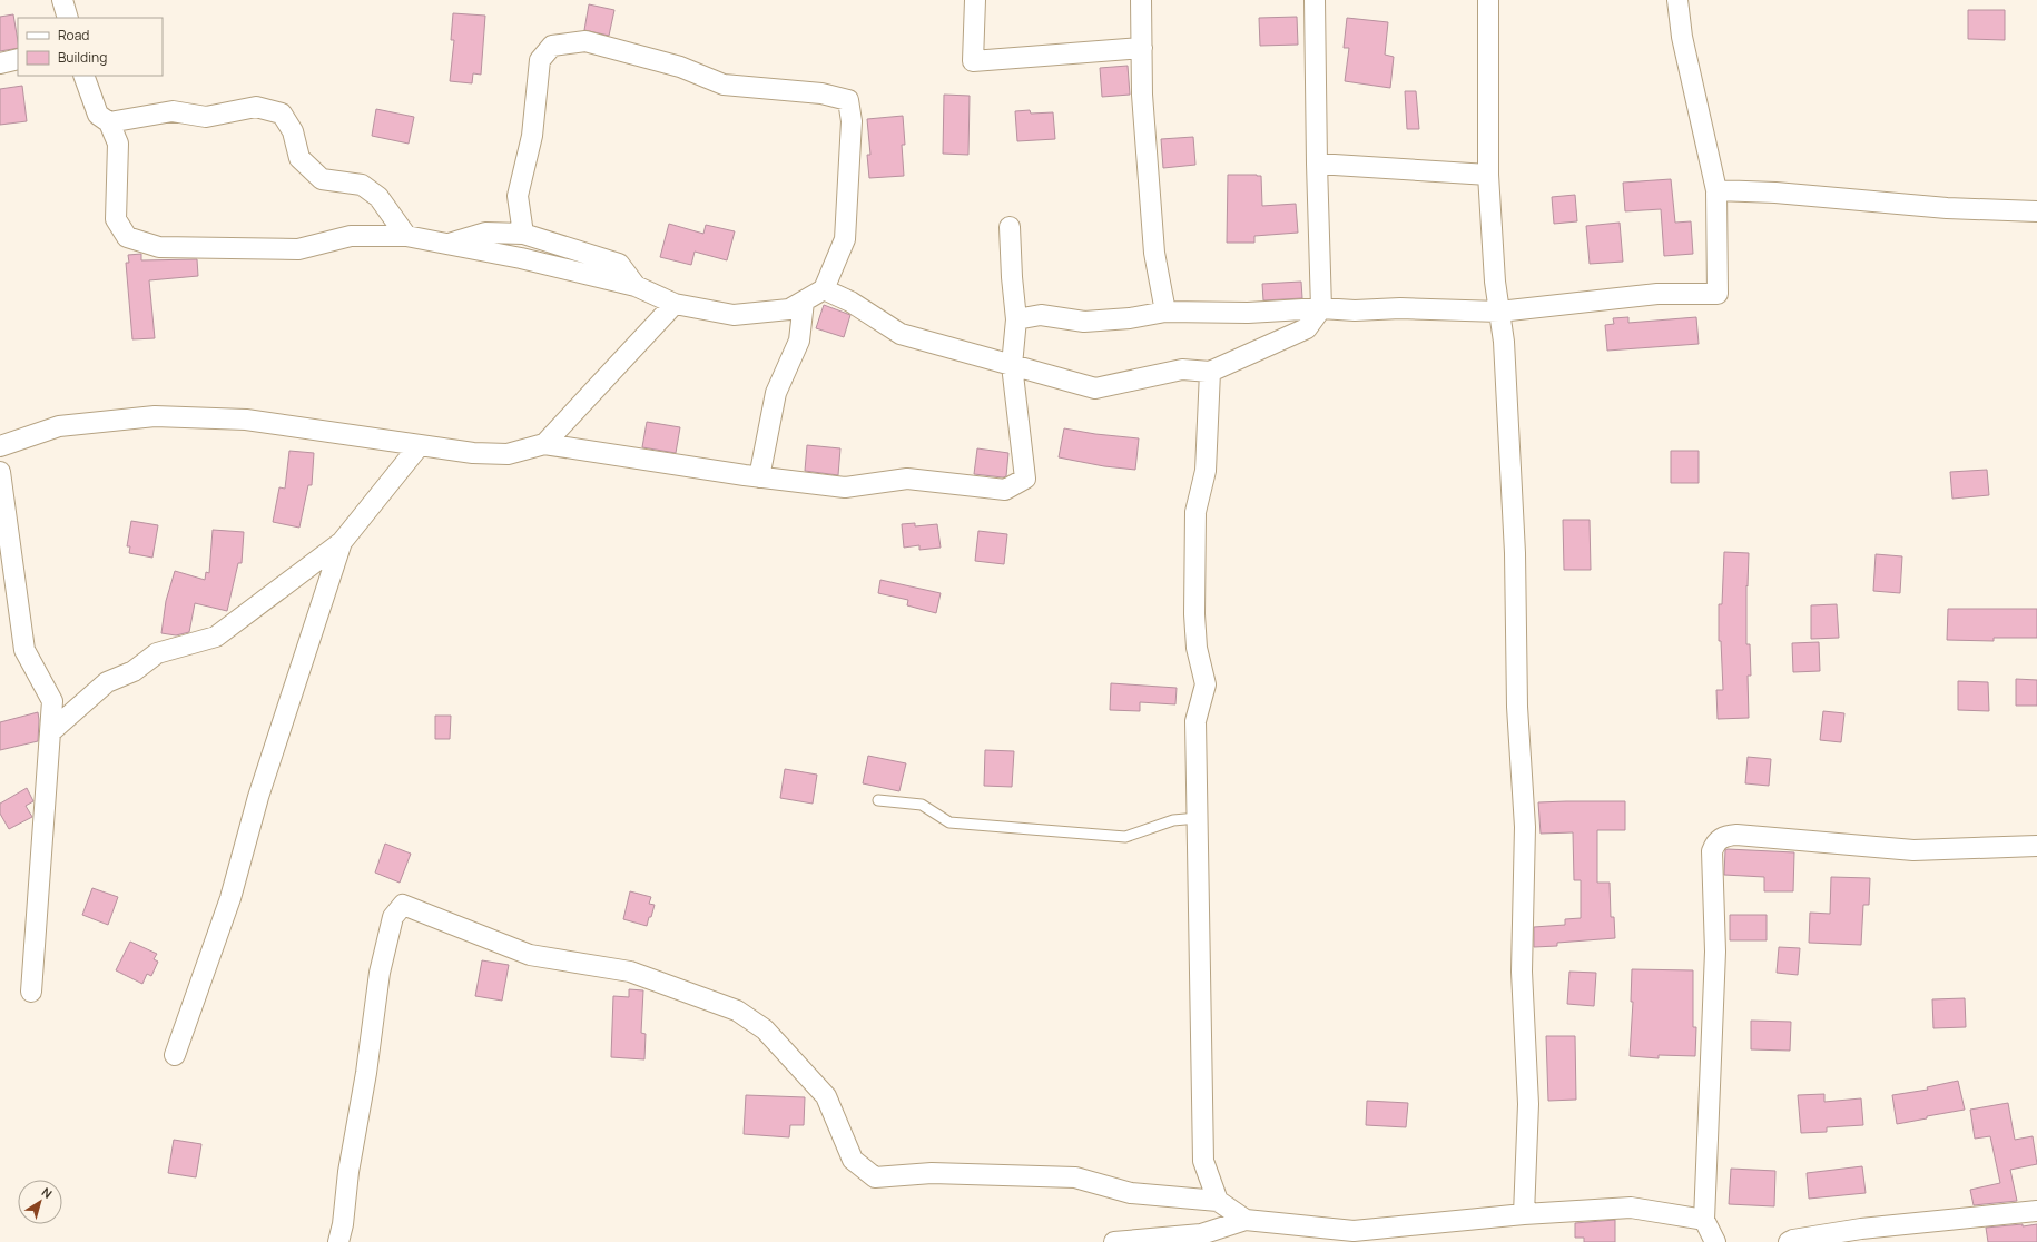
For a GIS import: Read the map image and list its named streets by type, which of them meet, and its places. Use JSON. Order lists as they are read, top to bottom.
{
  "legend": ["Road", "Building"],
  "north": "top right"
}
